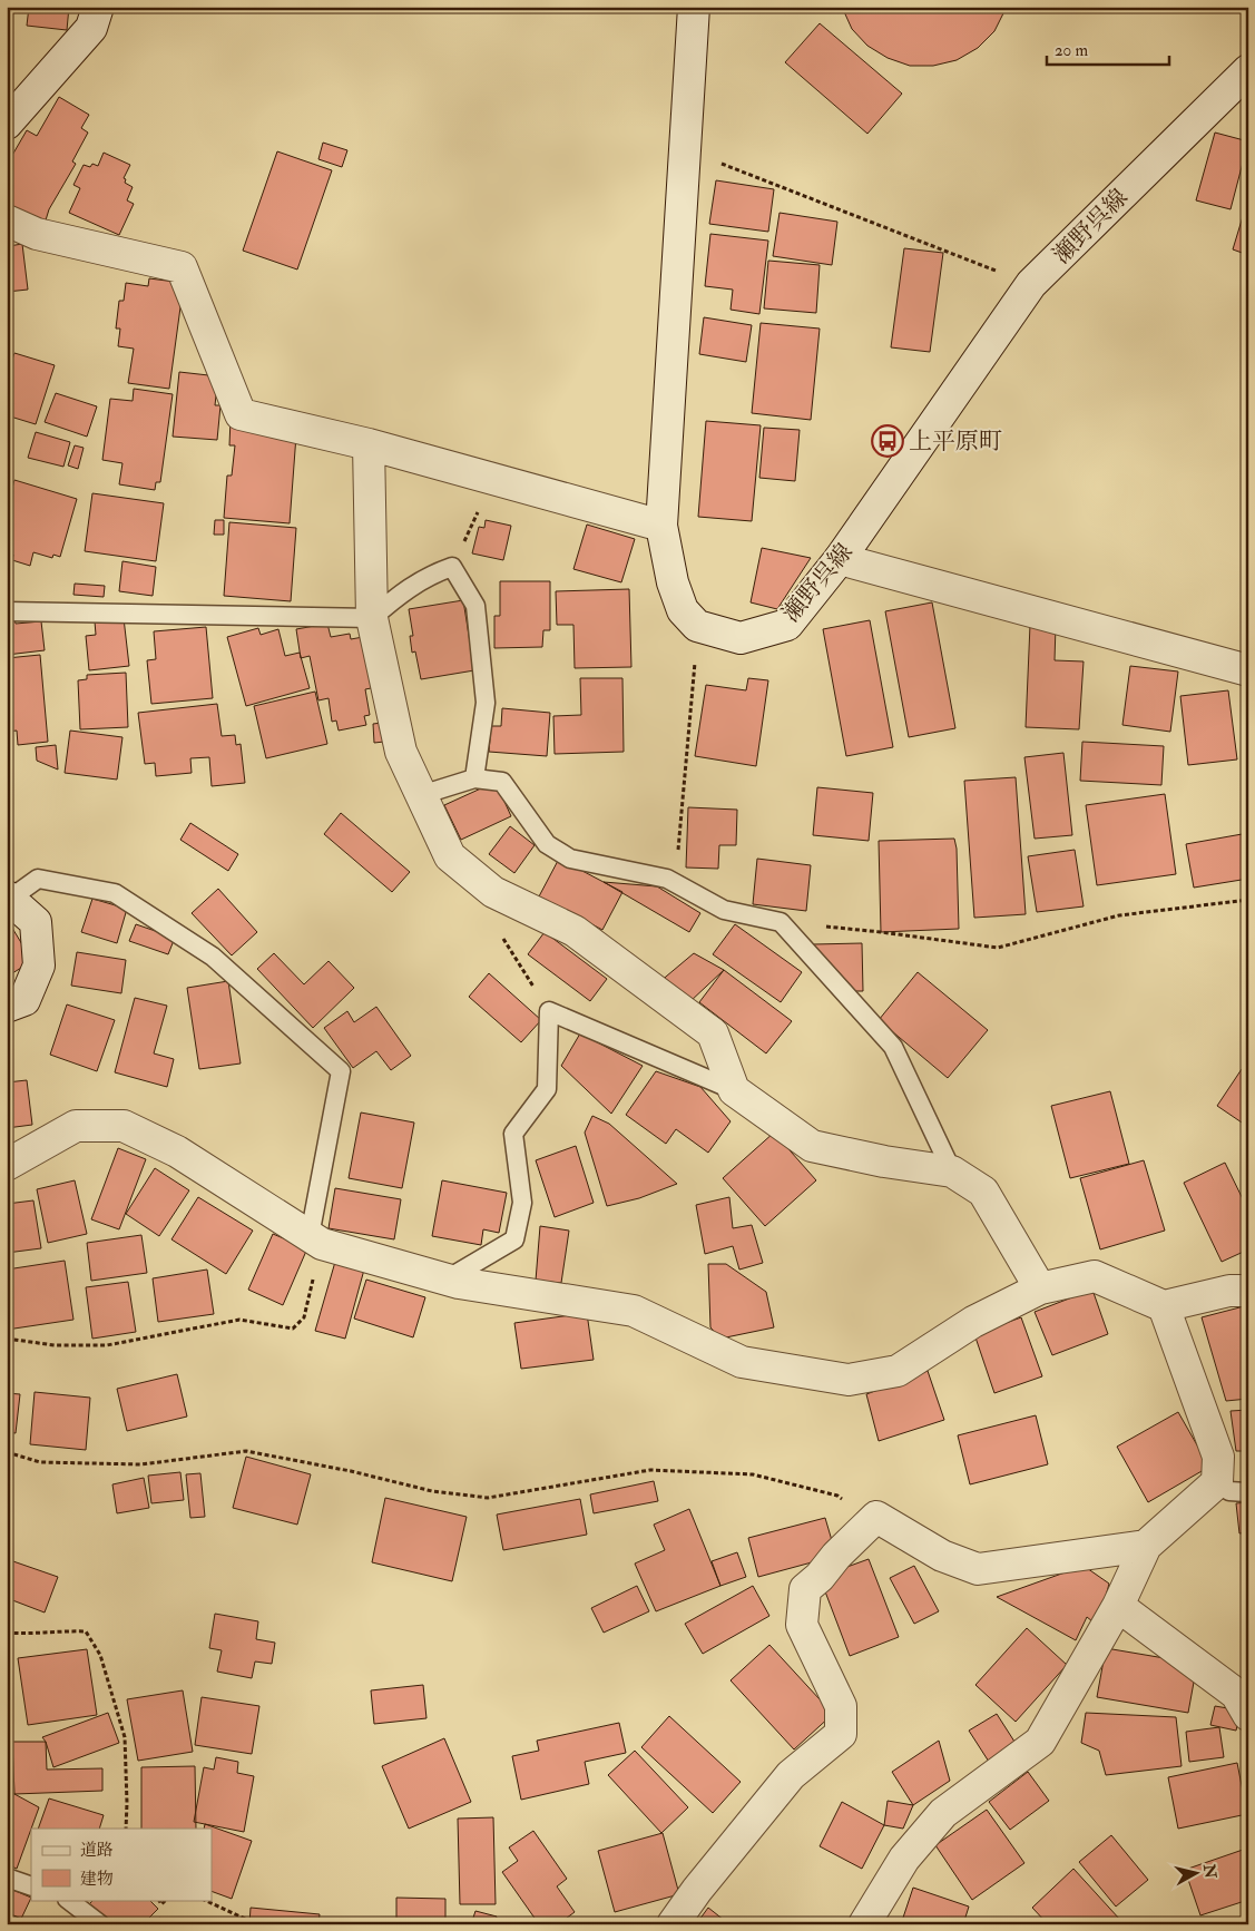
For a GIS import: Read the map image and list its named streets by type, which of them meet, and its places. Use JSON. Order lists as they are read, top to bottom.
{
  "streets": {
    "street": ["瀬野呉線"]
  },
  "places": {
    "bus stop": ["上平原町"]
  },
  "legend": ["道路", "建物"],
  "scale_bar": "20 m",
  "north": "right"
}
